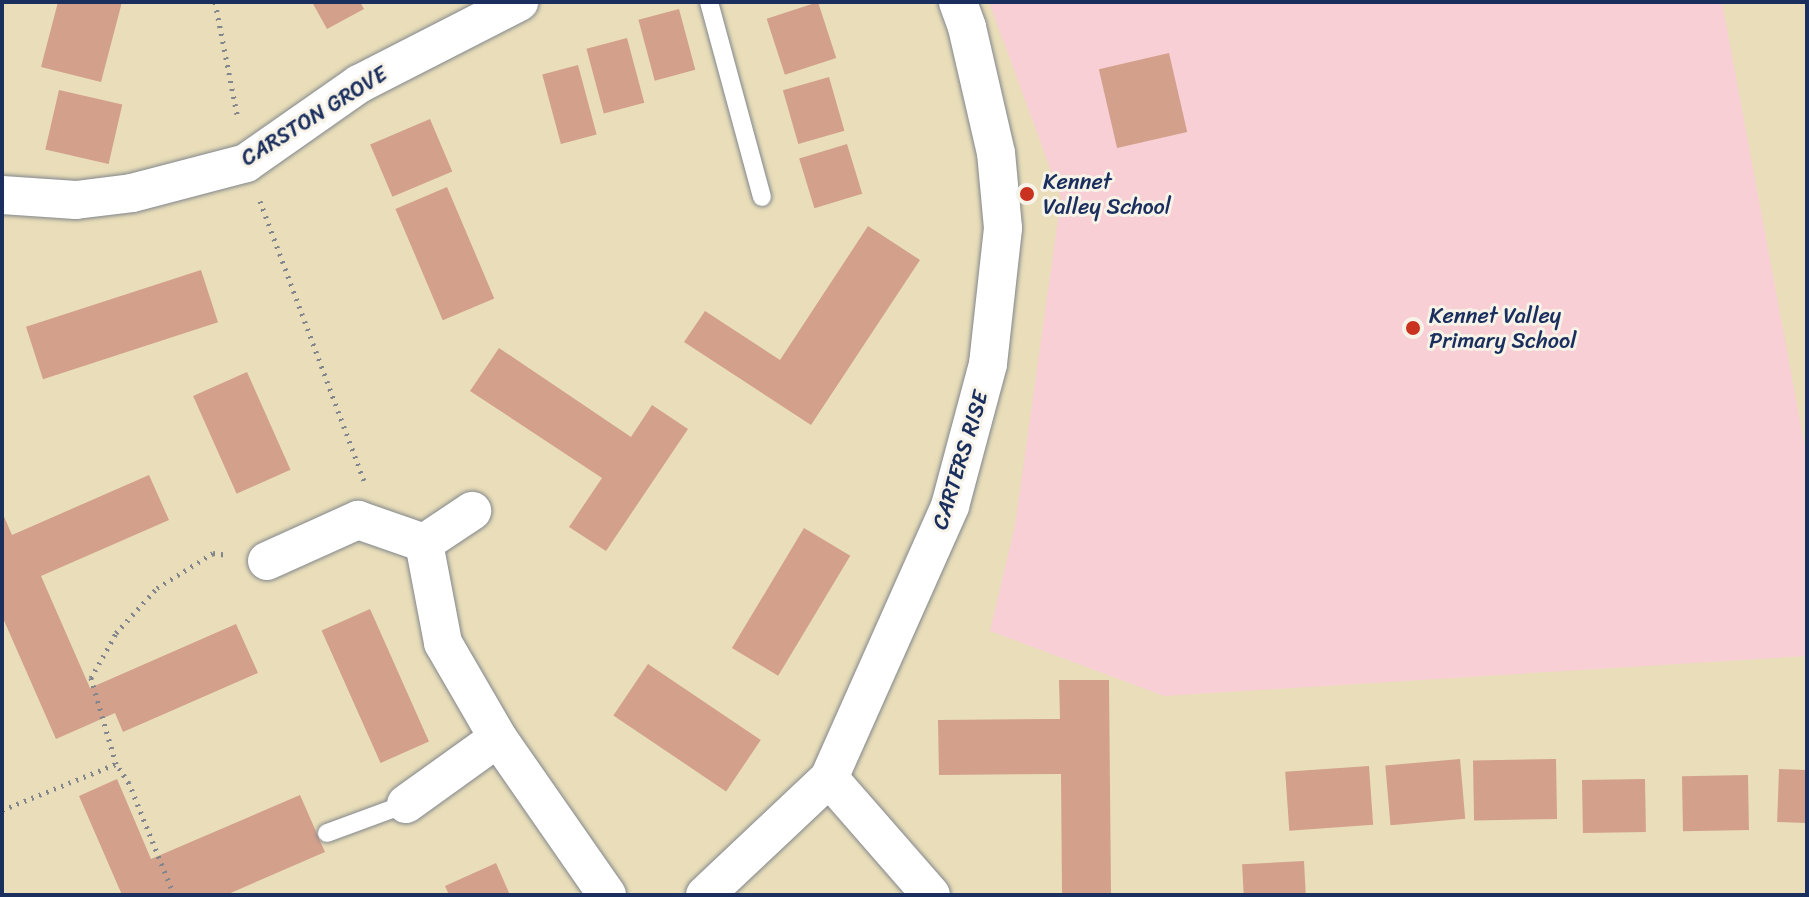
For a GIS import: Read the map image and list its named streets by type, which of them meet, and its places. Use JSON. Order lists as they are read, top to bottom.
{
  "streets": {
    "street": ["CARSTON GROVE", "CARTERS RISE"]
  },
  "places": ["Kennet Valley School", "Kennet Valley Primary School"]
}
